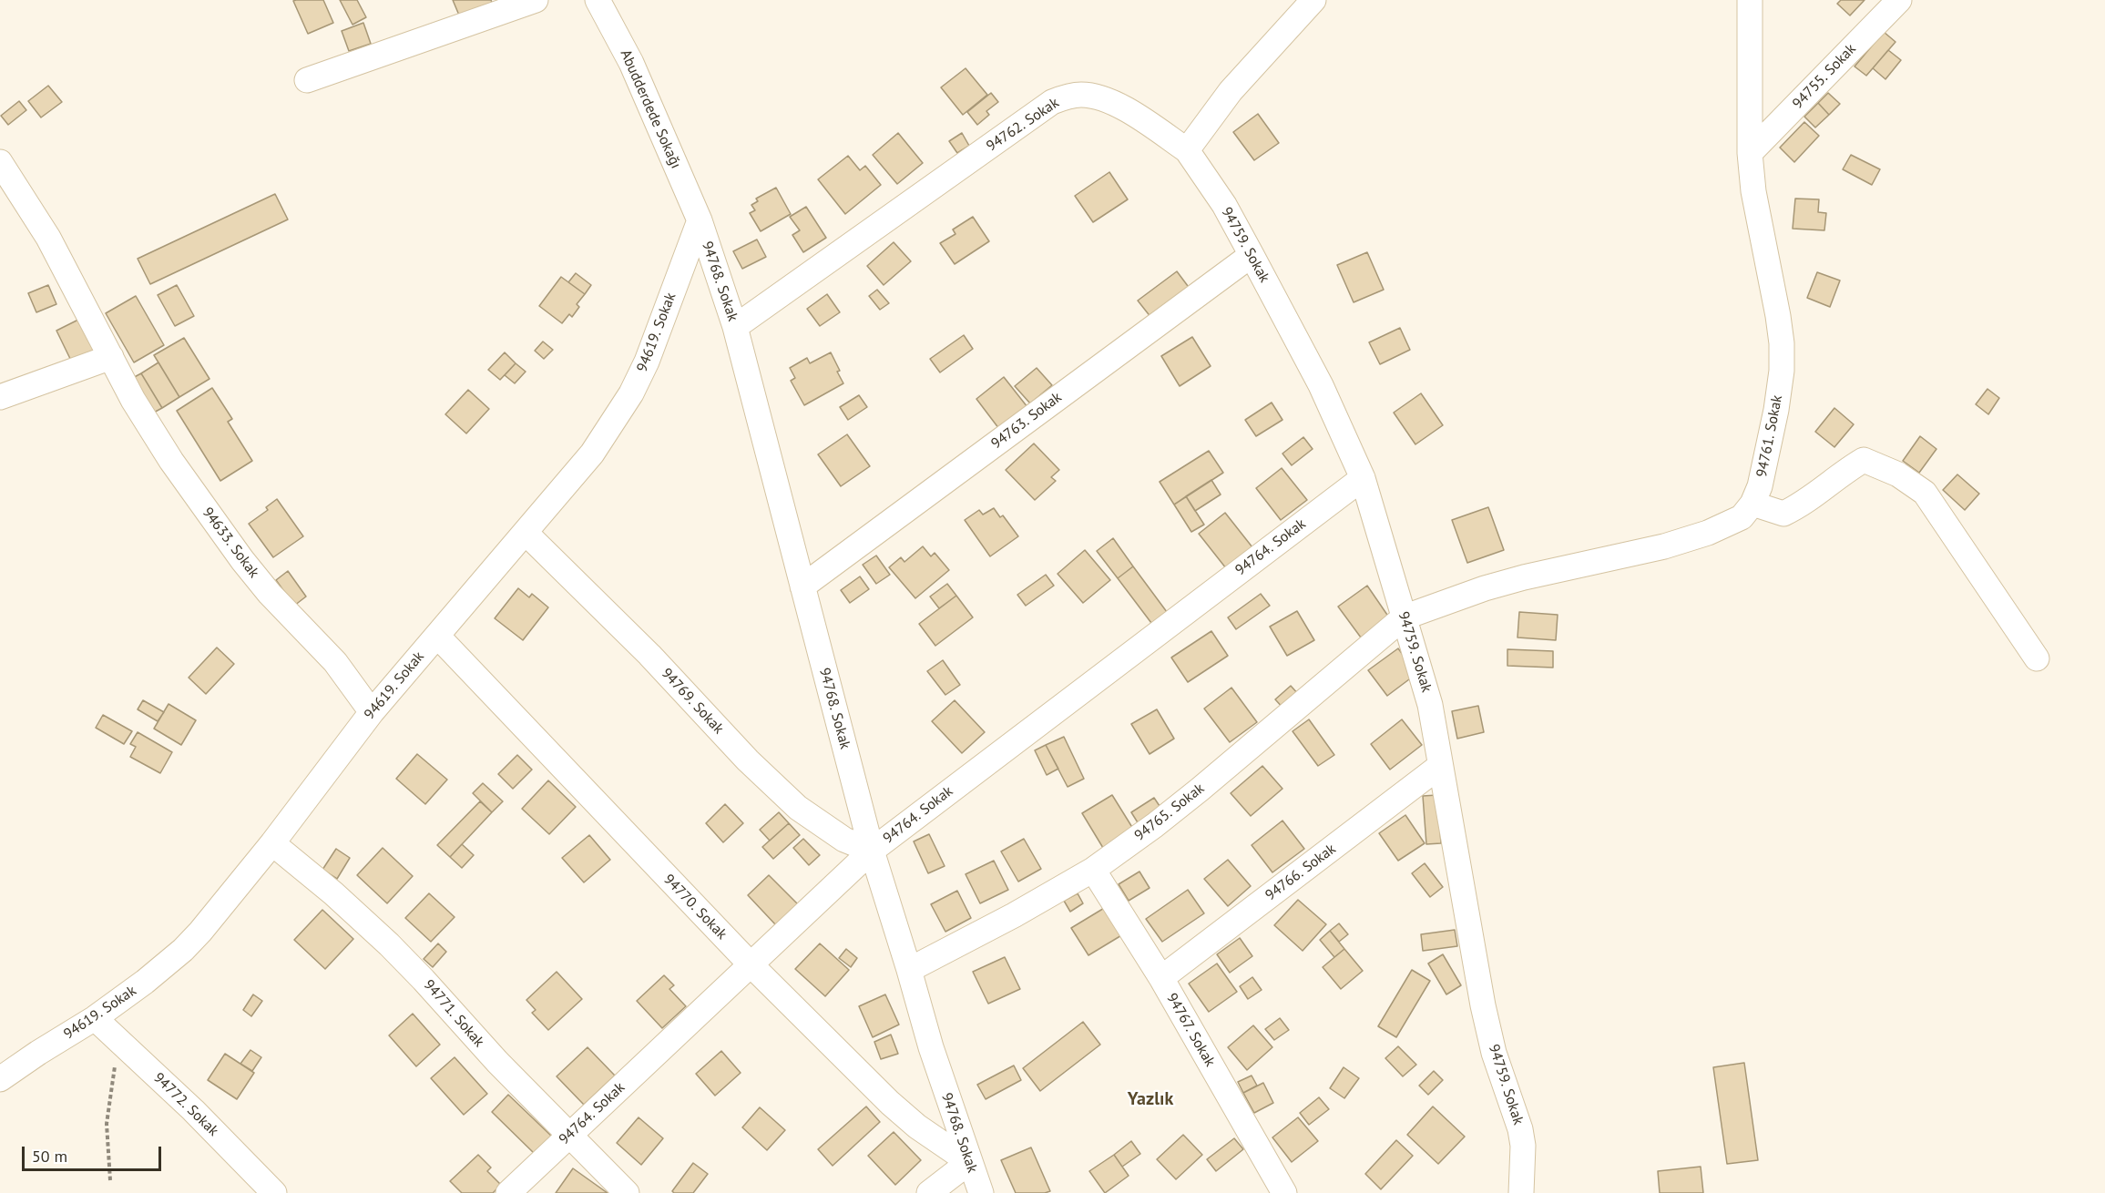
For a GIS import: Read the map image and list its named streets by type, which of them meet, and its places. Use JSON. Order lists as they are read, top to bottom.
{
  "streets": {
    "street": [
      "94755. Sokak",
      "Abudderdede Sokağı",
      "94762. Sokak",
      "94759. Sokak",
      "94768. Sokak",
      "94619. Sokak",
      "94763. Sokak",
      "94761. Sokak",
      "94633. Sokak",
      "94764. Sokak",
      "94769. Sokak",
      "94765. Sokak",
      "94766. Sokak",
      "94770. Sokak",
      "94771. Sokak",
      "94767. Sokak",
      "94772. Sokak"
    ]
  },
  "crossings": [
    ["94755. Sokak", "94761. Sokak"],
    ["Abudderdede Sokağı", "94768. Sokak"],
    ["Abudderdede Sokağı", "94619. Sokak"],
    ["94762. Sokak", "94759. Sokak"],
    ["94762. Sokak", "94768. Sokak"],
    ["94759. Sokak", "94763. Sokak"],
    ["94759. Sokak", "94761. Sokak"],
    ["94759. Sokak", "94764. Sokak"],
    ["94759. Sokak", "94765. Sokak"],
    ["94759. Sokak", "94766. Sokak"],
    ["94768. Sokak", "94619. Sokak"],
    ["94768. Sokak", "94763. Sokak"],
    ["94768. Sokak", "94764. Sokak"],
    ["94768. Sokak", "94769. Sokak"],
    ["94768. Sokak", "94765. Sokak"],
    ["94768. Sokak", "94770. Sokak"],
    ["94619. Sokak", "94633. Sokak"],
    ["94619. Sokak", "94769. Sokak"],
    ["94619. Sokak", "94770. Sokak"],
    ["94619. Sokak", "94771. Sokak"],
    ["94619. Sokak", "94772. Sokak"],
    ["94761. Sokak", "94765. Sokak"],
    ["94764. Sokak", "94769. Sokak"],
    ["94764. Sokak", "94770. Sokak"],
    ["94764. Sokak", "94771. Sokak"],
    ["94765. Sokak", "94767. Sokak"],
    ["94766. Sokak", "94767. Sokak"]
  ],
  "districts": ["Yazlık"],
  "scale_bar": "50 m"
}
